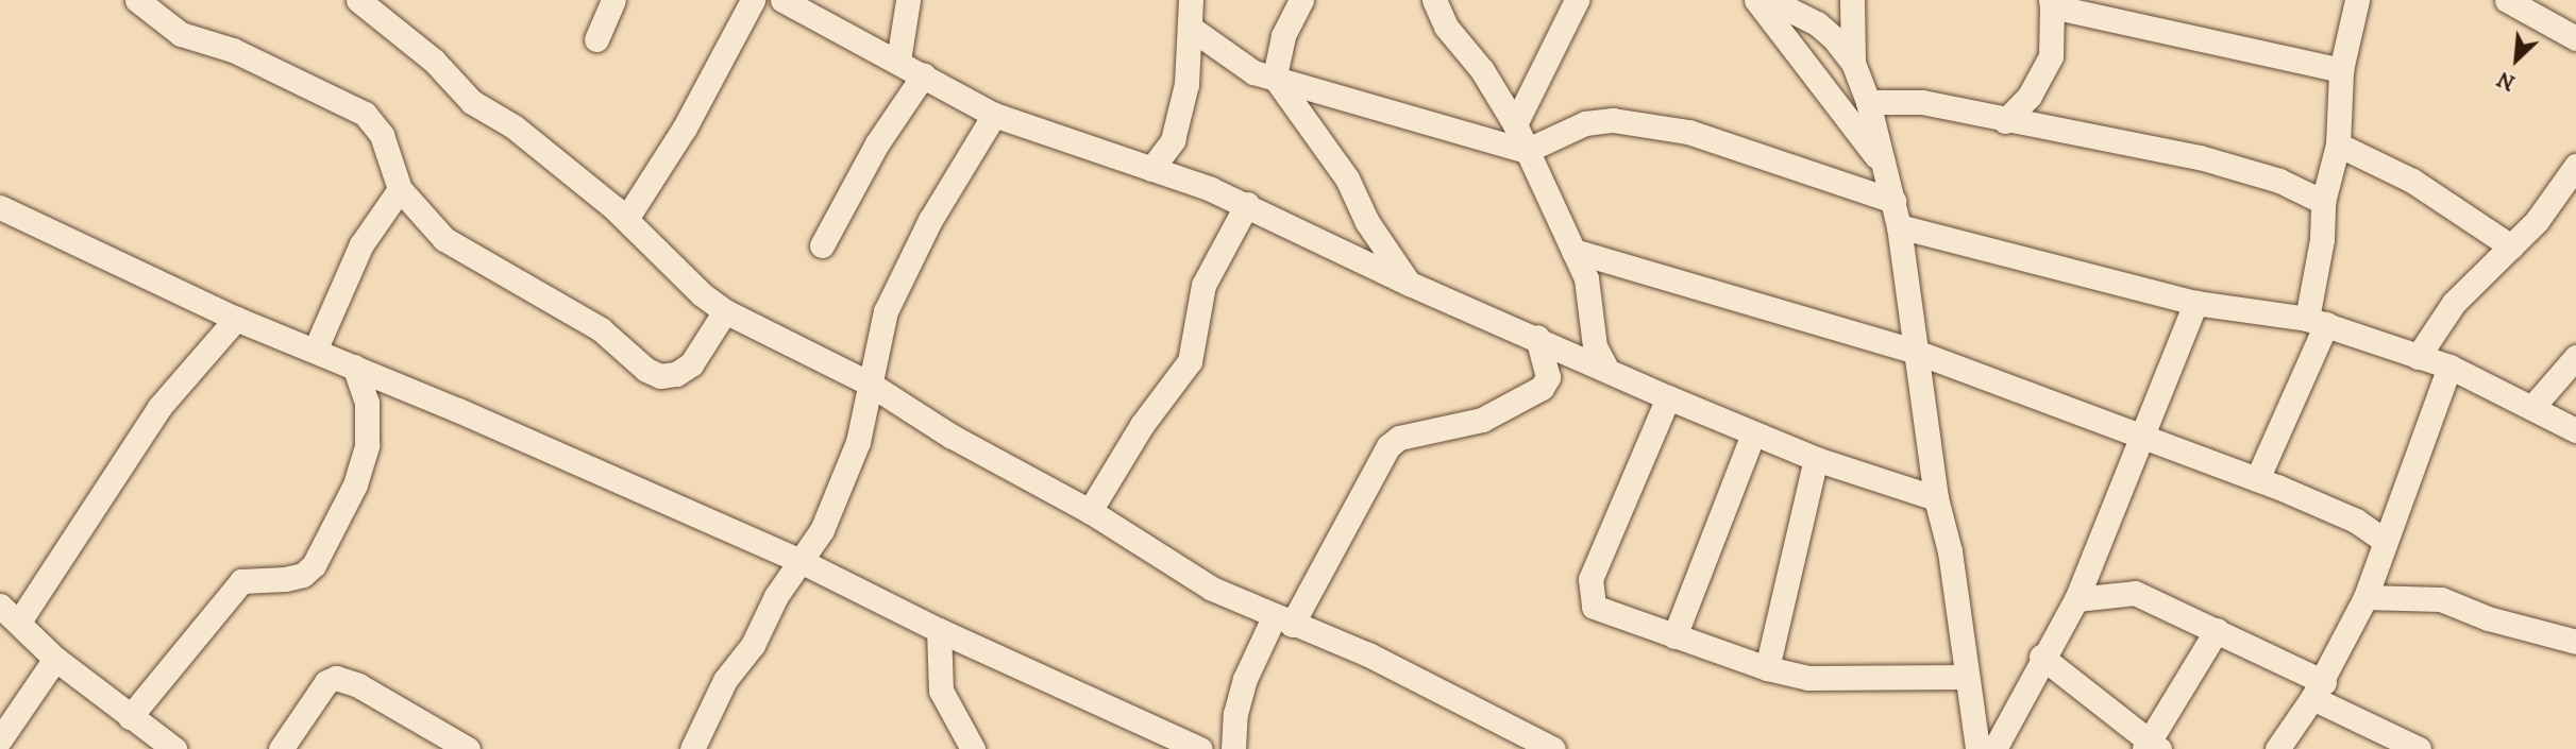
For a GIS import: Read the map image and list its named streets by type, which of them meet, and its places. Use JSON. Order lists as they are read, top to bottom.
{
  "north": "bottom left"
}
